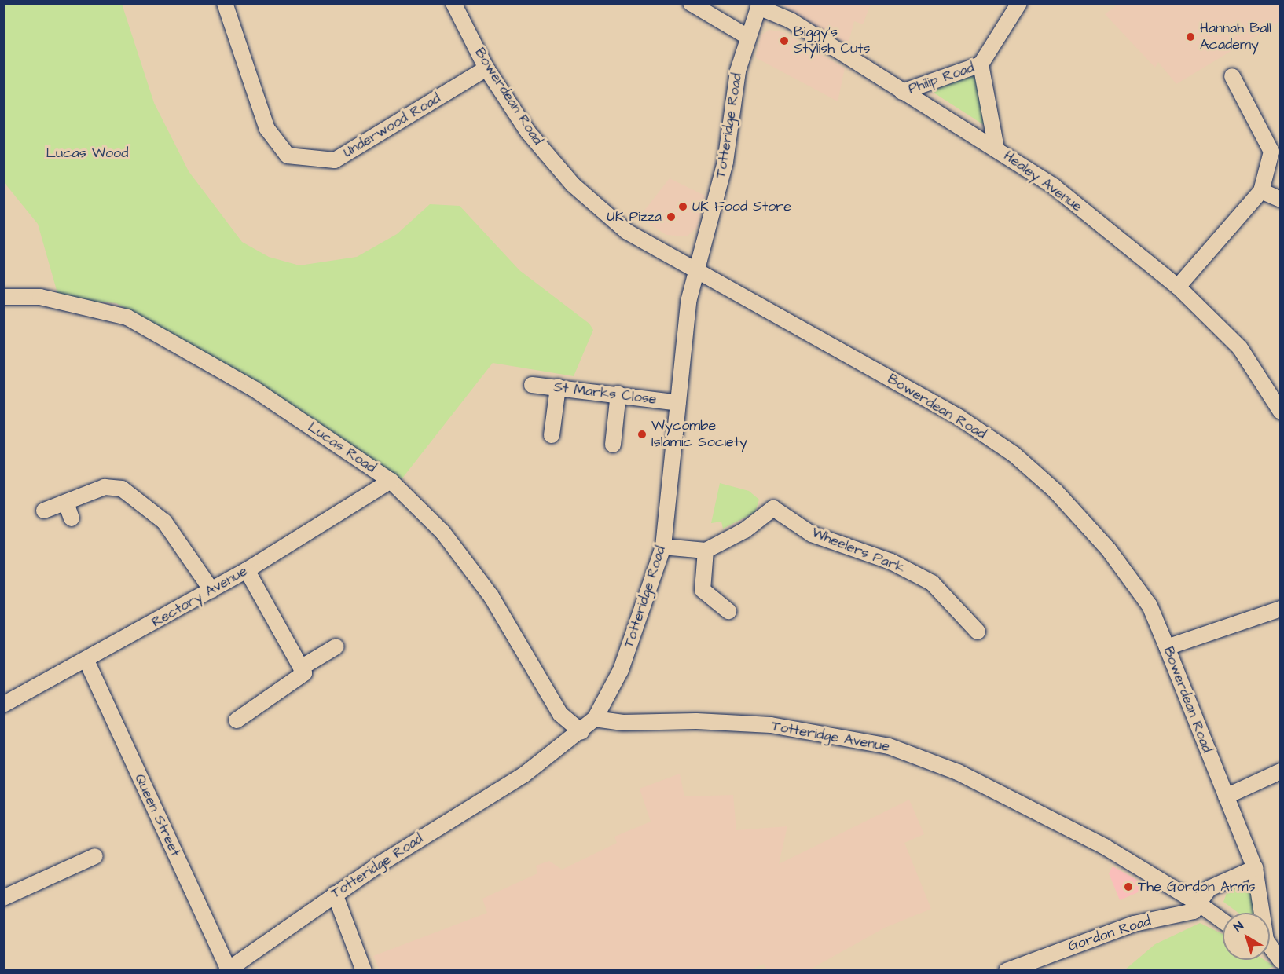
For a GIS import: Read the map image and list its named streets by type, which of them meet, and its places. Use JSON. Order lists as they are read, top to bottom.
{
  "streets": {
    "street": [
      "Philip Road",
      "Bowerdean Road",
      "Underwood Road",
      "Totteridge Road",
      "Healey Avenue",
      "St Marks Close",
      "Lucas Road",
      "Wheelers Park",
      "Rectory Avenue",
      "Totteridge Avenue",
      "Queen Street",
      "Gordon Road"
    ]
  },
  "crossings": [
    ["Philip Road", "Healey Avenue"],
    ["Bowerdean Road", "Underwood Road"],
    ["Bowerdean Road", "Totteridge Road"],
    ["Totteridge Road", "Healey Avenue"],
    ["Totteridge Road", "St Marks Close"],
    ["Totteridge Road", "Lucas Road"],
    ["Totteridge Road", "Totteridge Avenue"],
    ["Totteridge Road", "Queen Street"],
    ["Lucas Road", "Rectory Avenue"],
    ["Rectory Avenue", "Queen Street"],
    ["Totteridge Avenue", "Gordon Road"]
  ],
  "parks": ["Lucas Wood"],
  "places": [
    "Hannah Ball Academy",
    "Biggy's Stylish Cuts",
    "UK Food Store",
    "UK Pizza",
    "Wycombe Islamic Society",
    "The Gordon Arms"
  ],
  "north": "top left"
}
